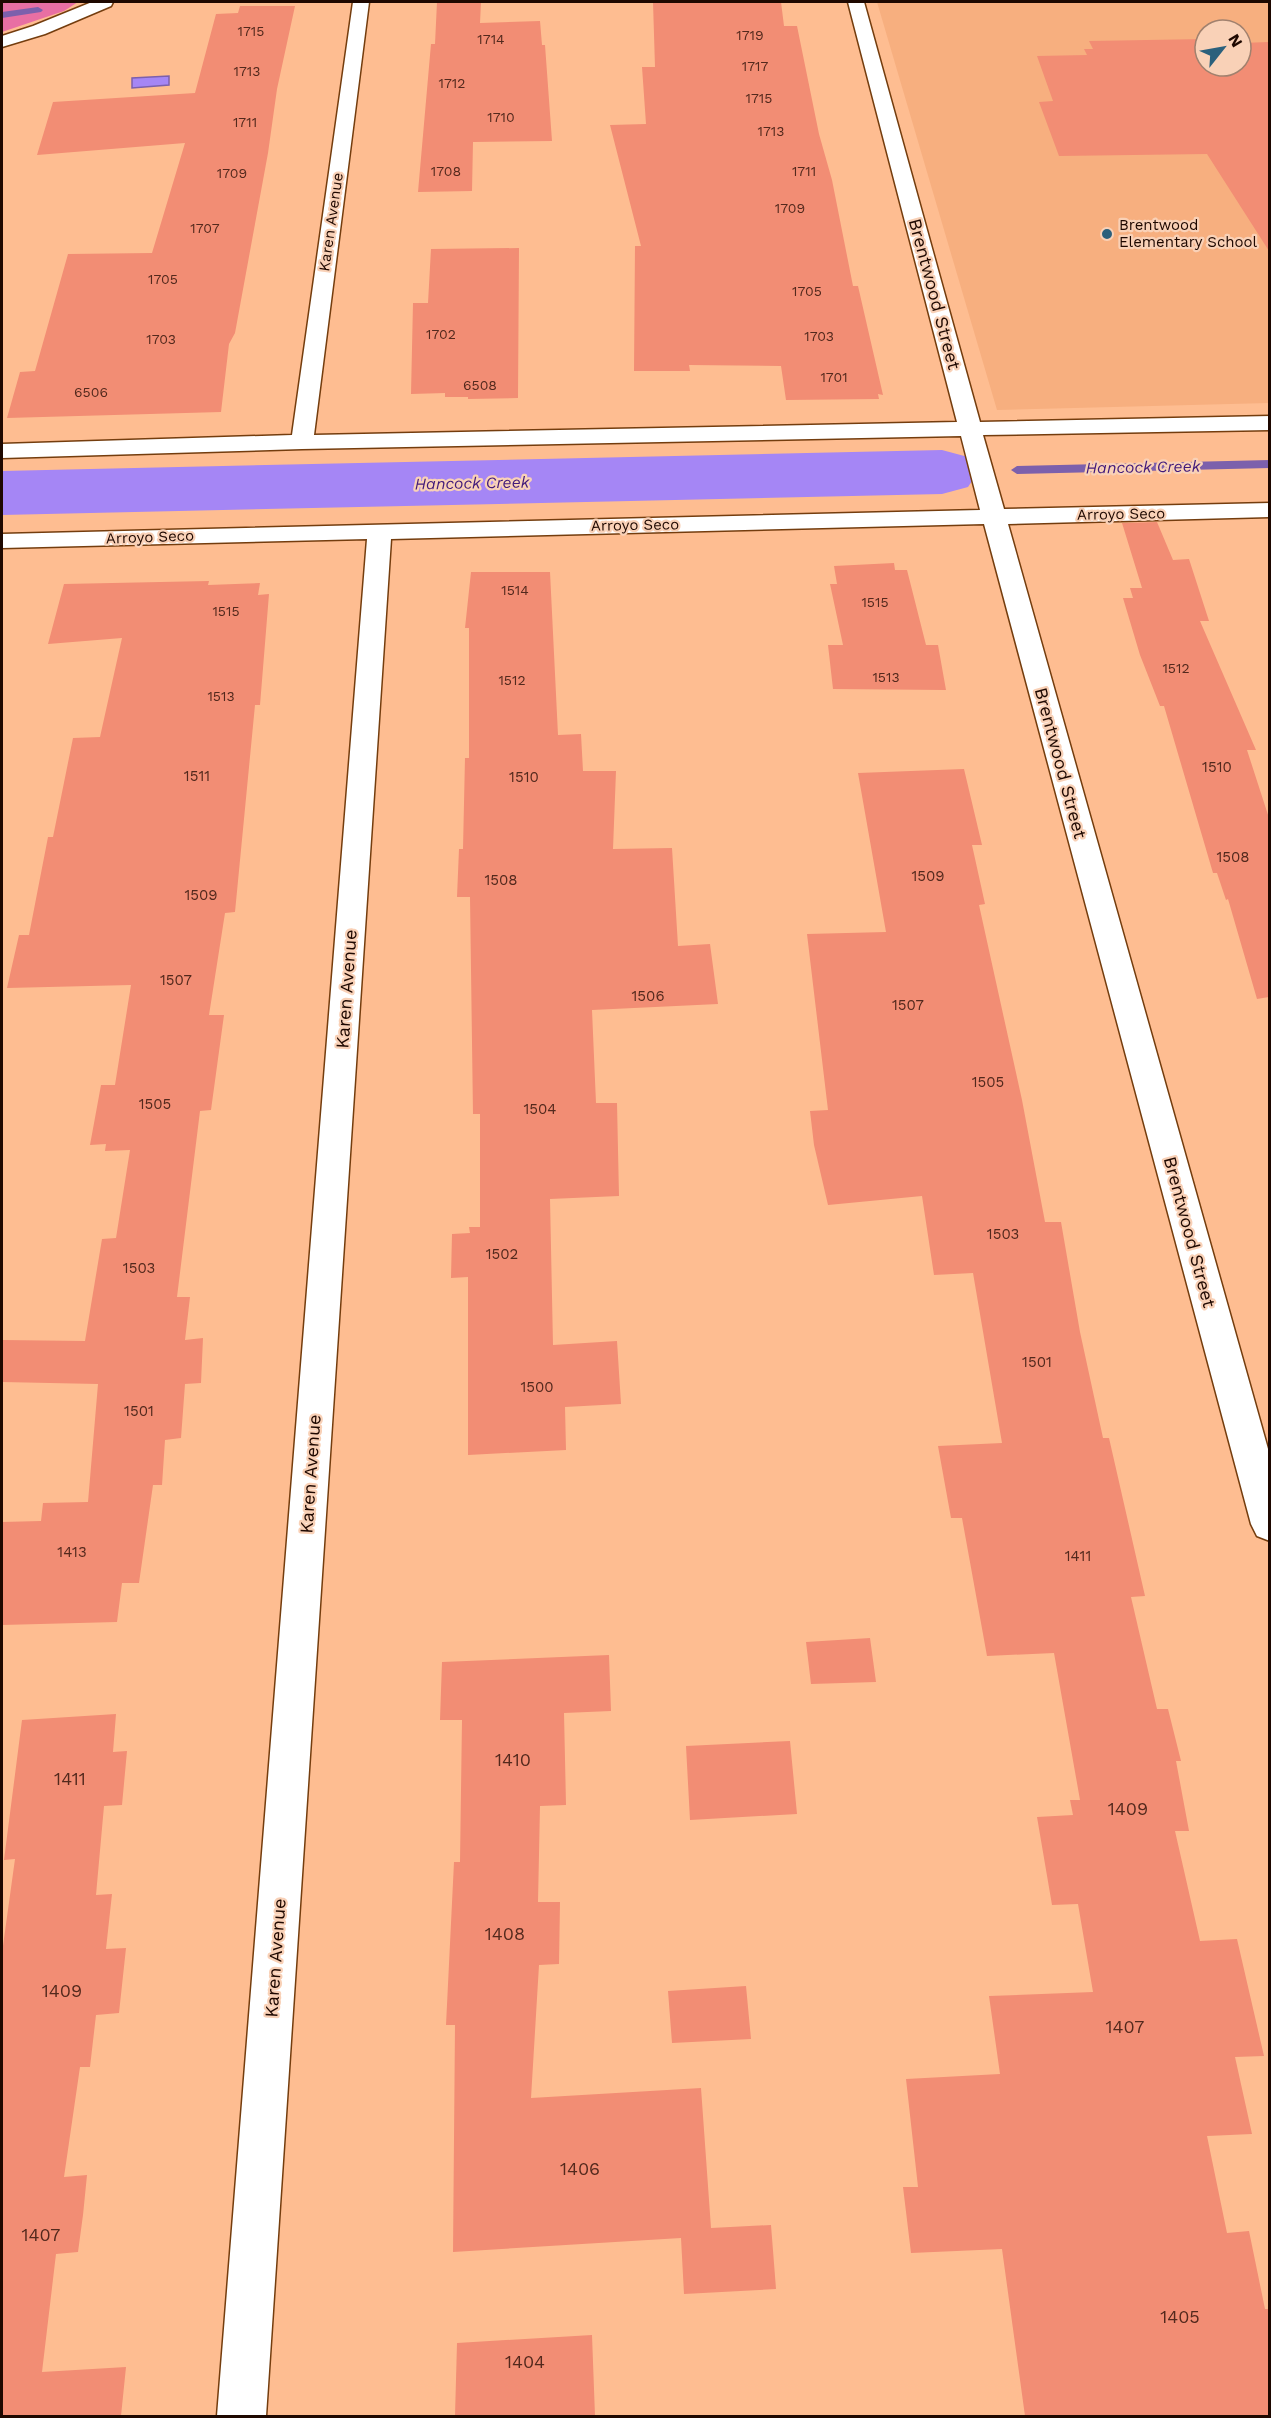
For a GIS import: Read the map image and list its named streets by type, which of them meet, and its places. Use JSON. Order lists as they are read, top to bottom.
{
  "streets": {
    "street": ["Karen Avenue", "Brentwood Street", "Arroyo Seco"]
  },
  "crossings": [
    ["Karen Avenue", "Arroyo Seco"],
    ["Brentwood Street", "Arroyo Seco"]
  ],
  "water": ["Hancock Creek"],
  "places": ["Brentwood Elementary School"],
  "house_numbers": [
    "1715",
    "1719",
    "1714",
    "1717",
    "1713",
    "1712",
    "1715",
    "1710",
    "1711",
    "1713",
    "1708",
    "1711",
    "1709",
    "1709",
    "1707",
    "1705",
    "1705",
    "1702",
    "1703",
    "1703",
    "1701",
    "6508",
    "6506",
    "1514",
    "1515",
    "1515",
    "1512",
    "1513",
    "1512",
    "1513",
    "1510",
    "1511",
    "1510",
    "1508",
    "1509",
    "1508",
    "1509",
    "1507",
    "1506",
    "1507",
    "1505",
    "1505",
    "1504",
    "1503",
    "1502",
    "1503",
    "1501",
    "1500",
    "1501",
    "1413",
    "1411",
    "1410",
    "1411",
    "1409",
    "1408",
    "1409",
    "1407",
    "1406",
    "1407",
    "1405",
    "1404"
  ],
  "north": "top right"
}
